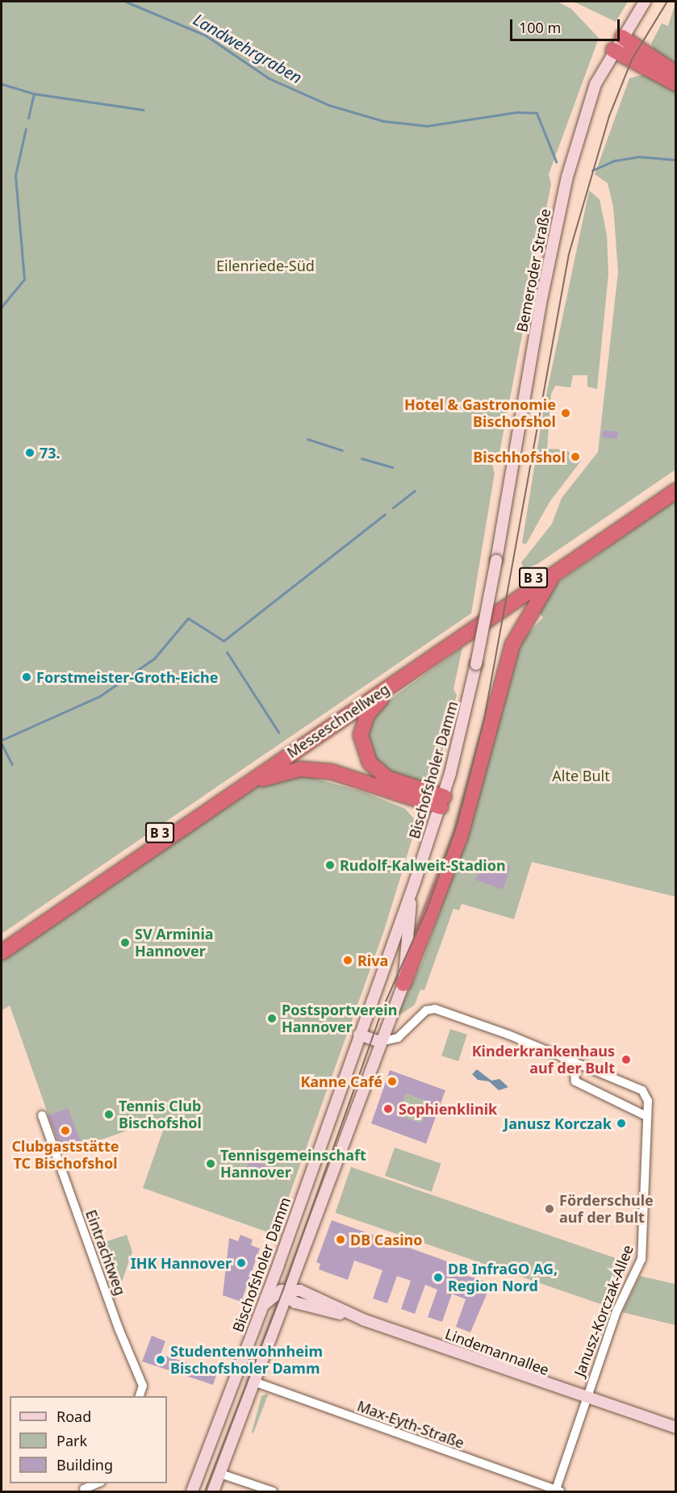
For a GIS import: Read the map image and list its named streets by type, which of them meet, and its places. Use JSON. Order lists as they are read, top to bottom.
{
  "streets": {
    "highway": ["B 3", "Messeschnellweg"],
    "main road": ["Bemeroder Straße", "Bischofsholer Damm", "Lindemannallee"],
    "street": ["Eintrachtweg", "Janusz-Korczak-Allee", "Max-Eyth-Straße"]
  },
  "crossings": [
    ["Bemeroder Straße", "Bischofsholer Damm"],
    ["Bischofsholer Damm", "Janusz-Korczak-Allee"],
    ["Bischofsholer Damm", "Lindemannallee"],
    ["Bischofsholer Damm", "Max-Eyth-Straße"],
    ["Janusz-Korczak-Allee", "Lindemannallee"],
    ["Janusz-Korczak-Allee", "Max-Eyth-Straße"]
  ],
  "water": ["Landwehrgraben"],
  "parks": ["Eilenriede-Süd", "Alte Bult"],
  "places": [
    "Hotel & Gastronomie Bischofshol",
    "73.",
    "Bischhofshol",
    "Forstmeister-Groth-Eiche",
    "Rudolf-Kalweit-Stadion",
    "SV Arminia Hannover",
    "Riva",
    "Postsportverein Hannover",
    "Kinderkrankenhaus auf der Bult",
    "Kanne Café",
    "Sophienklinik",
    "Tennis Club Bischofshol",
    "Janusz Korczak",
    "Clubgaststätte TC Bischofshol",
    "Tennisgemeinschaft Hannover",
    "Förderschule auf der Bult",
    "DB Casino",
    "IHK Hannover",
    "DB InfraGO AG, Region Nord",
    "Studentenwohnheim Bischofsholer Damm"
  ],
  "legend": ["Road", "Park", "Building"],
  "scale_bar": "100 m"
}
